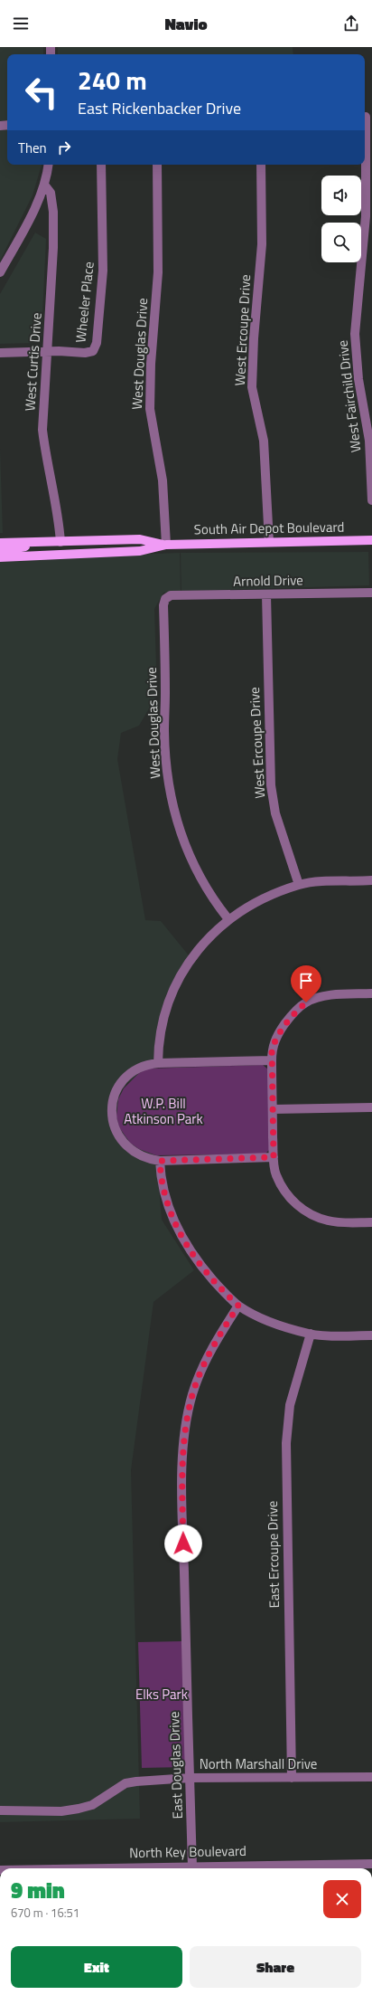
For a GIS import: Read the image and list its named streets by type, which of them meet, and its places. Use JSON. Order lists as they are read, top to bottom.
{
  "streets": {
    "main road": ["South Air Depot Boulevard"],
    "street": [
      "Wheeler Place",
      "West Ercoupe Drive",
      "West Douglas Drive",
      "West Curtis Drive",
      "West Fairchild Drive",
      "Arnold Drive",
      "East Ercoupe Drive",
      "North Marshall Drive",
      "East Douglas Drive",
      "North Key Boulevard"
    ]
  },
  "crossings": [
    ["Wheeler Place", "West Curtis Drive"],
    ["West Ercoupe Drive", "South Air Depot Boulevard"],
    ["West Ercoupe Drive", "Arnold Drive"],
    ["West Douglas Drive", "South Air Depot Boulevard"],
    ["West Douglas Drive", "Arnold Drive"],
    ["West Curtis Drive", "South Air Depot Boulevard"],
    ["East Ercoupe Drive", "North Marshall Drive"],
    ["North Marshall Drive", "East Douglas Drive"],
    ["East Douglas Drive", "North Key Boulevard"]
  ],
  "parks": ["W.P. Bill Atkinson Park", "Elks Park"],
  "page": {
    "header": "Navio",
    "turn": ["240 m", "East Rickenbacker Drive"],
    "then": "Then",
    "heading": ["9 min", "670 m · 16:51"],
    "buttons": ["Exit", "Share"]
  }
}
